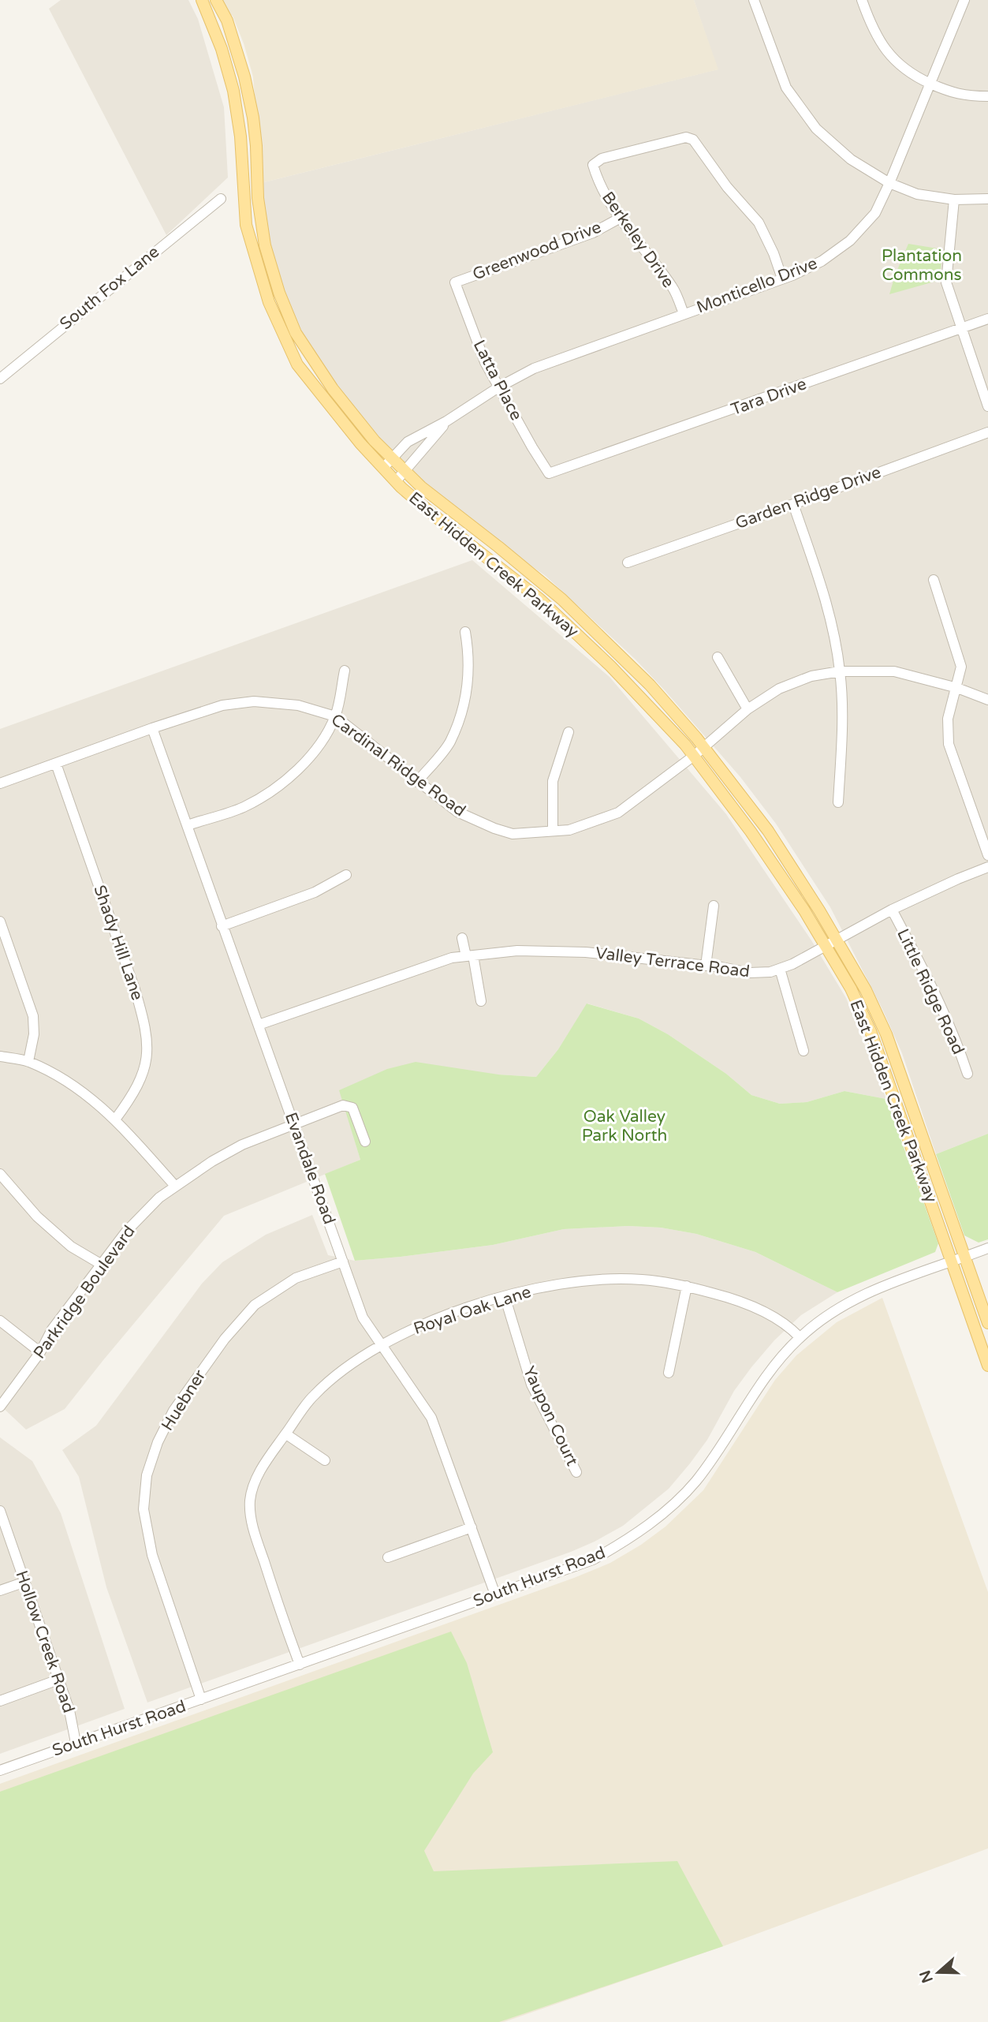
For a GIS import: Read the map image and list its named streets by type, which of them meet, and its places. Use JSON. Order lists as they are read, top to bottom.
{
  "streets": {
    "main road": ["East Hidden Creek Parkway"],
    "street": [
      "Berkeley Drive",
      "Greenwood Drive",
      "Monticello Drive",
      "South Fox Lane",
      "Latta Place",
      "Tara Drive",
      "Garden Ridge Drive",
      "Cardinal Ridge Road",
      "Shady Hill Lane",
      "Valley Terrace Road",
      "Little Ridge Road",
      "Evandale Road",
      "Parkridge Boulevard",
      "Royal Oak Lane",
      "Huebner",
      "Yaupon Court",
      "South Hurst Road",
      "Hollow Creek Road"
    ]
  },
  "crossings": [
    ["Berkeley Drive", "Greenwood Drive"],
    ["Berkeley Drive", "Monticello Drive"],
    ["Greenwood Drive", "Latta Place"],
    ["Monticello Drive", "Latta Place"],
    ["Monticello Drive", "East Hidden Creek Parkway"],
    ["Latta Place", "Tara Drive"],
    ["East Hidden Creek Parkway", "Cardinal Ridge Road"],
    ["East Hidden Creek Parkway", "Valley Terrace Road"],
    ["East Hidden Creek Parkway", "South Hurst Road"],
    ["Cardinal Ridge Road", "Shady Hill Lane"],
    ["Cardinal Ridge Road", "Evandale Road"],
    ["Valley Terrace Road", "Little Ridge Road"],
    ["Valley Terrace Road", "Evandale Road"],
    ["Evandale Road", "Parkridge Boulevard"],
    ["Evandale Road", "Royal Oak Lane"],
    ["Evandale Road", "Huebner"],
    ["Evandale Road", "South Hurst Road"],
    ["Royal Oak Lane", "Yaupon Court"],
    ["Royal Oak Lane", "South Hurst Road"],
    ["Huebner", "South Hurst Road"],
    ["South Hurst Road", "Hollow Creek Road"]
  ],
  "parks": ["Plantation Commons", "Oak Valley Park North"],
  "north": "left"
}
